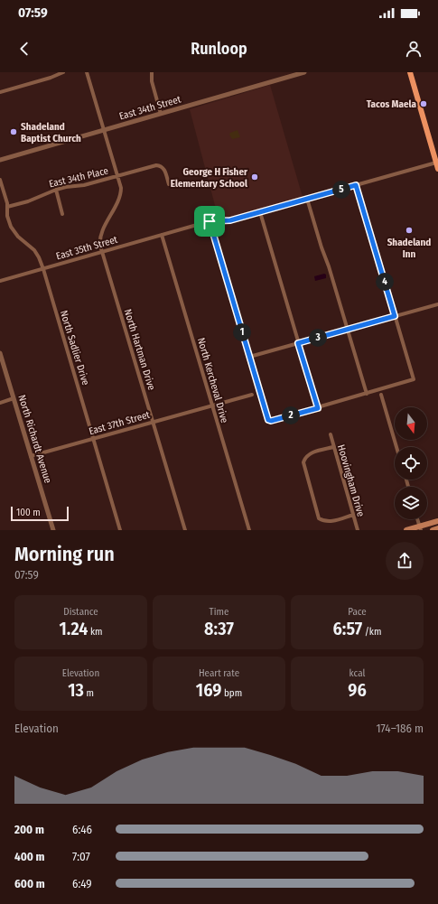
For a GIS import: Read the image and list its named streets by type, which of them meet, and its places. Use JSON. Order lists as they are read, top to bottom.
{
  "streets": {
    "street": [
      "East 34th Street",
      "East 34th Place",
      "East 35th Street",
      "North Sadlier Drive",
      "North Hartman Drive",
      "North Kercheval Drive",
      "East 37th Street",
      "North Richardt Avenue",
      "Hoovingham Drive"
    ]
  },
  "crossings": [
    ["East 34th Street", "North Hartman Drive"],
    ["East 34th Place", "North Sadlier Drive"],
    ["East 34th Place", "North Hartman Drive"],
    ["East 35th Street", "North Sadlier Drive"],
    ["East 35th Street", "North Hartman Drive"],
    ["East 35th Street", "North Kercheval Drive"],
    ["North Sadlier Drive", "East 37th Street"],
    ["North Hartman Drive", "East 37th Street"],
    ["North Kercheval Drive", "East 37th Street"],
    ["East 37th Street", "North Richardt Avenue"]
  ],
  "places": [
    "Tacos Maela",
    "Shadeland Baptist Church",
    "George H Fisher Elementary School",
    "Shadeland Inn"
  ],
  "scale_bar": "100 m",
  "north": "bottom",
  "page": {
    "status": "07:59",
    "header": "Runloop",
    "pins": [
      "5",
      "4",
      "1",
      "3",
      "2"
    ],
    "scale": "100 m",
    "heading": ["Morning run", "07:59"],
    "stats": [
      ["Distance", "1.24 km"],
      ["Time", "8:37"],
      ["Pace", "6:57 /km"],
      ["Elevation", "13 m"],
      ["Heart rate", "169 bpm"],
      ["kcal", "96"]
    ],
    "chart": ["Elevation", "174–186 m"],
    "list": [
      {
        "name": "200 m",
        "note": "6:46"
      },
      {
        "name": "400 m",
        "note": "7:07"
      },
      {
        "name": "600 m",
        "note": "6:49"
      }
    ]
  }
}
